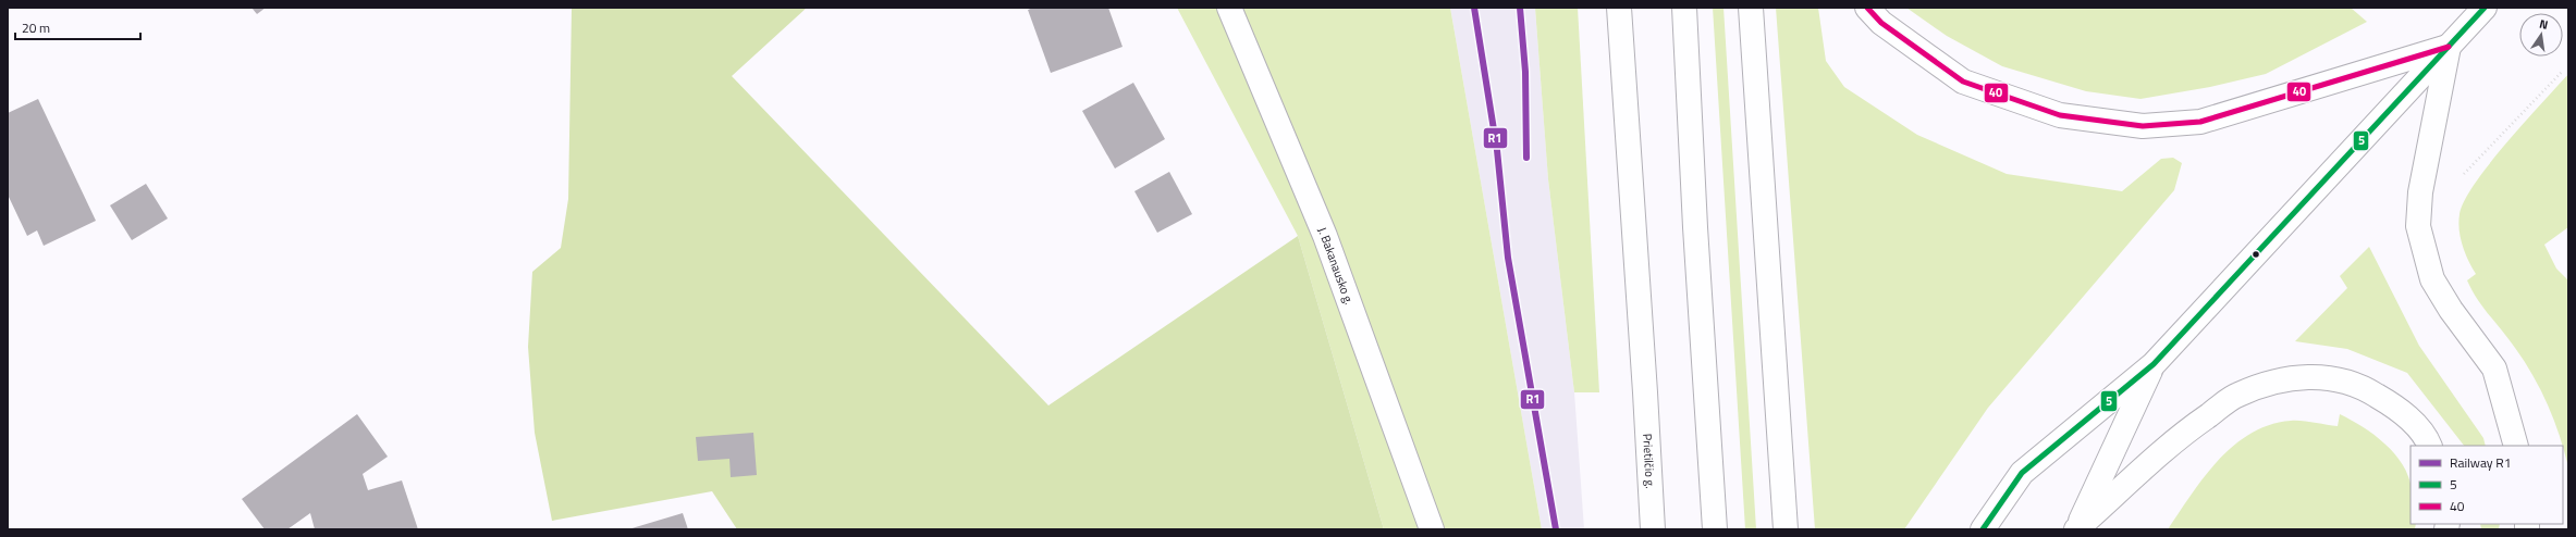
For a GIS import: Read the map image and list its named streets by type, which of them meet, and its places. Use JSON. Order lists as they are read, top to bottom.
{
  "streets": {
    "main road": ["J. Bakanausko g.", "Prietilčio g."]
  },
  "lines": ["rail line R1", "transit line 5", "transit line 40"],
  "legend": ["Railway R1", "5", "40"],
  "scale_bar": "20 m",
  "north": "top"
}
